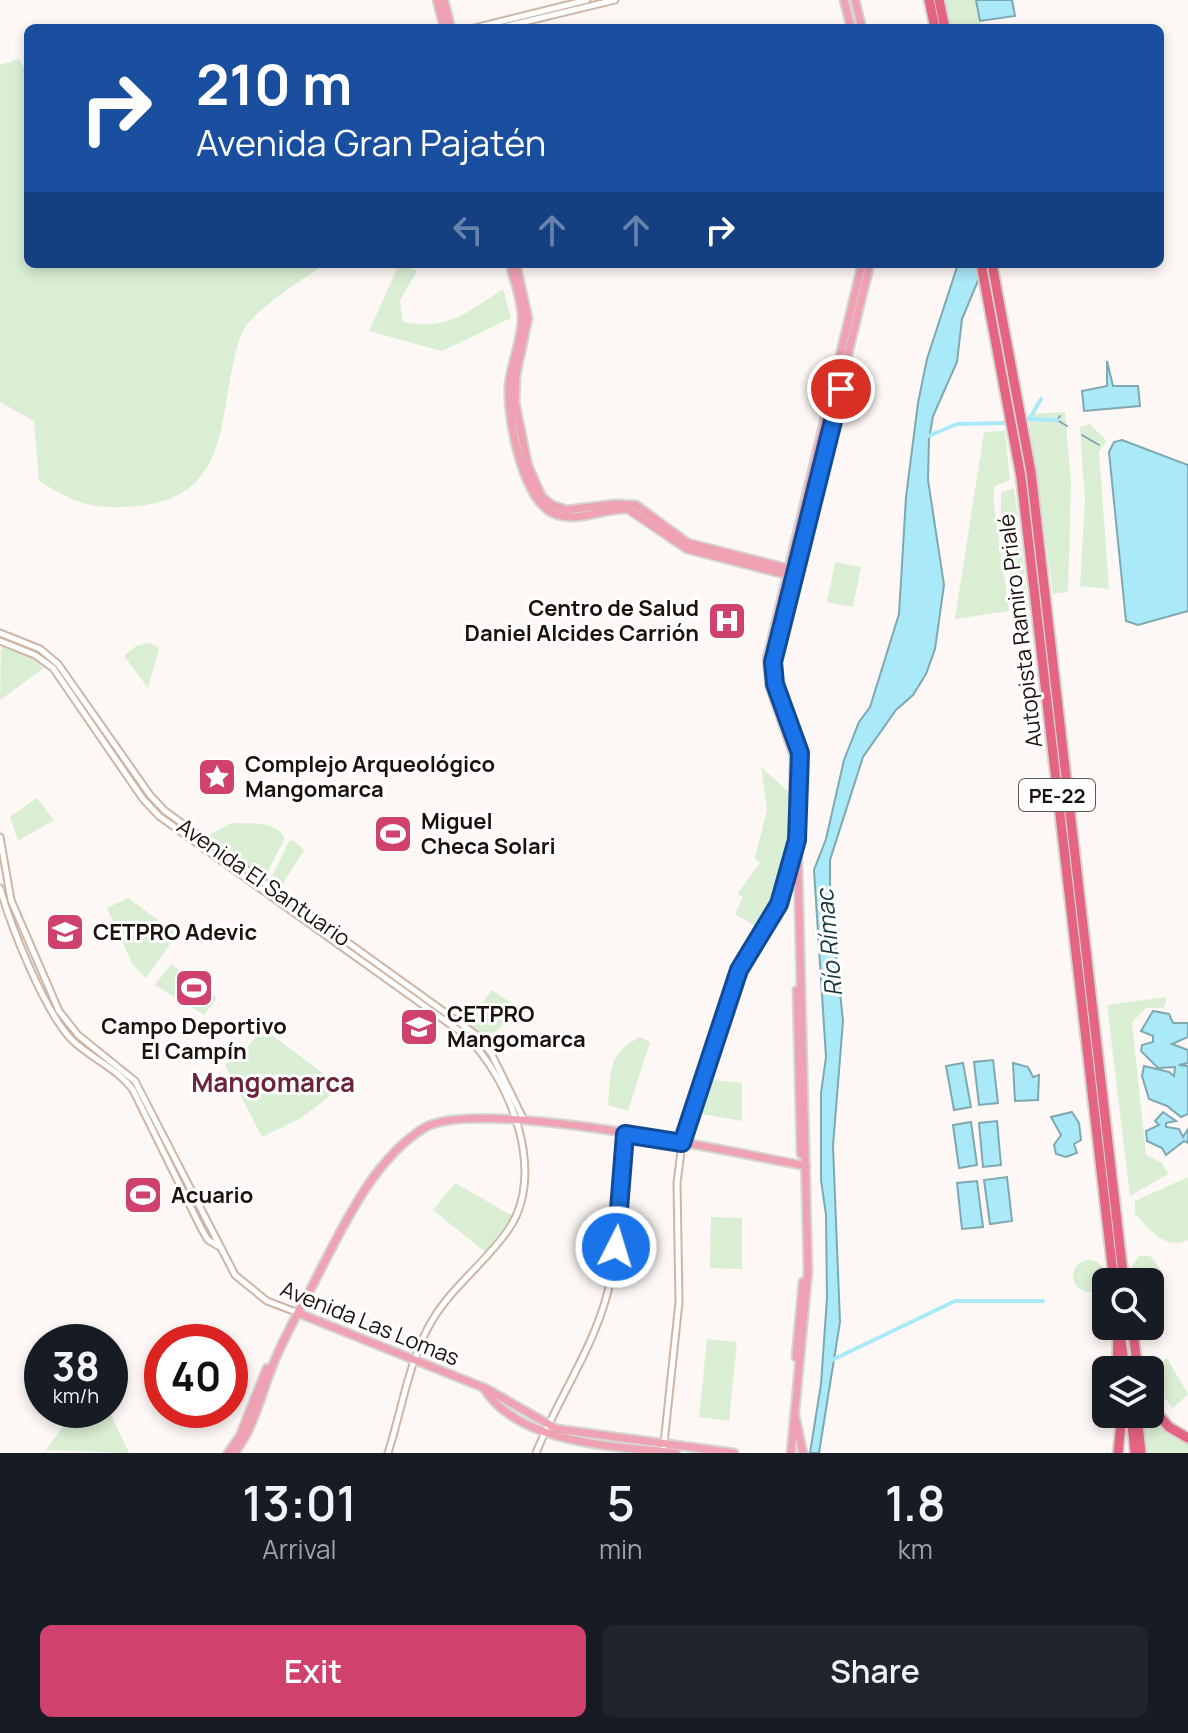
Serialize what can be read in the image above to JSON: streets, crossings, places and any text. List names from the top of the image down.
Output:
{
  "streets": {
    "highway": ["Autopista Ramiro Prialé", "PE-22"],
    "main road": ["Avenida Las Lomas"],
    "street": ["Avenida El Santuario"]
  },
  "districts": ["Mangomarca"],
  "water": ["Río Rímac"],
  "places": {
    "hospital": ["Centro de Salud Daniel Alcides Carrión"],
    "place": ["Complejo Arqueológico Mangomarca"],
    "sports": ["Miguel Checa Solari", "Campo Deportivo El Campín", "Acuario"],
    "school or university": ["CETPRO Adevic", "CETPRO Mangomarca"]
  },
  "page": {
    "turn": ["210 m", "Avenida Gran Pajatén"],
    "speed": "38 km/h",
    "limit": "40",
    "eta": [
      "13:01",
      "Arrival",
      "5",
      "min",
      "1.8",
      "km"
    ],
    "buttons": ["Exit", "Share"]
  }
}
